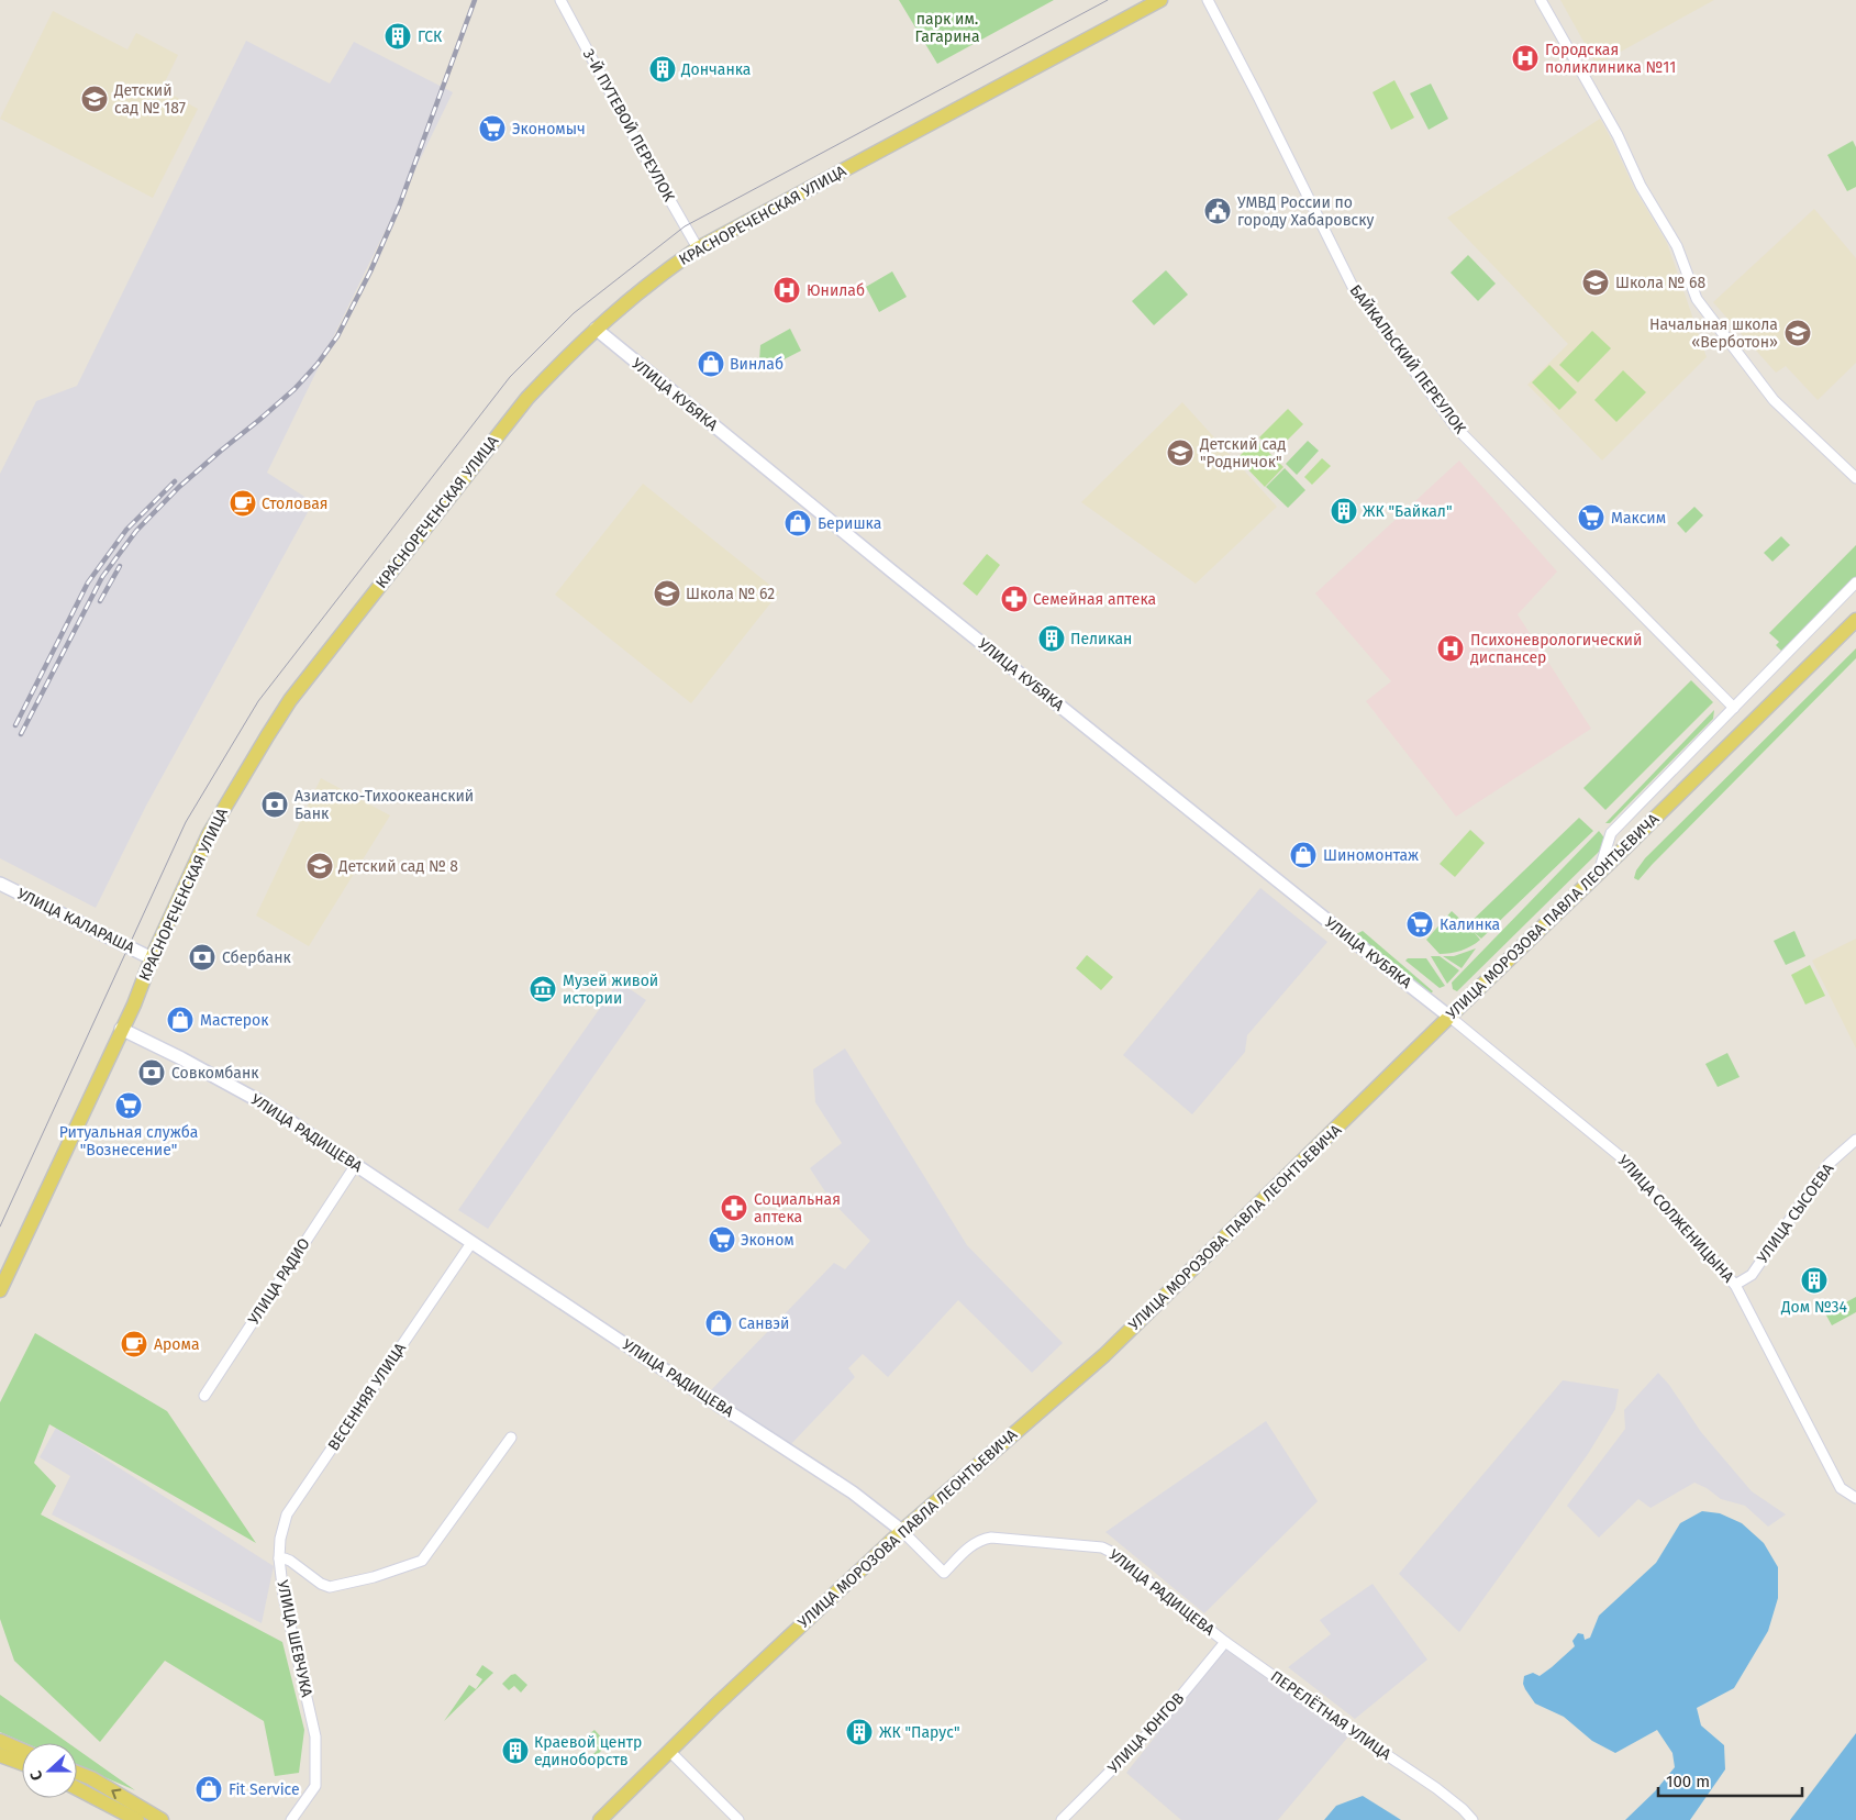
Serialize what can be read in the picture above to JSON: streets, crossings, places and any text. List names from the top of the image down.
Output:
{
  "streets": {
    "main road": ["КРАСНОРЕЧЕНСКАЯ УЛИЦА", "УЛИЦА МОРОЗОВА ПАВЛА ЛЕОНТЬЕВИЧА"],
    "street": [
      "3-Й ПУТЕВОЙ ПЕРЕУЛОК",
      "БАЙКАЛЬСКИЙ ПЕРЕУЛОК",
      "УЛИЦА КУБЯКА",
      "УЛИЦА КАЛАРАША",
      "УЛИЦА РАДИЩЕВА",
      "УЛИЦА СЫСОЕВА",
      "УЛИЦА СОЛЖЕНИЦЫНА",
      "УЛИЦА РАДИО",
      "ВЕСЕННЯЯ УЛИЦА",
      "УЛИЦА ШЕВЧУКА",
      "ПЕРЕЛЁТНАЯ УЛИЦА",
      "УЛИЦА ЮНГОВ"
    ]
  },
  "crossings": [
    ["3-Й ПУТЕВОЙ ПЕРЕУЛОК", "КРАСНОРЕЧЕНСКАЯ УЛИЦА"],
    ["КРАСНОРЕЧЕНСКАЯ УЛИЦА", "УЛИЦА КУБЯКА"],
    ["КРАСНОРЕЧЕНСКАЯ УЛИЦА", "УЛИЦА КАЛАРАША"],
    ["КРАСНОРЕЧЕНСКАЯ УЛИЦА", "УЛИЦА РАДИЩЕВА"],
    ["УЛИЦА КУБЯКА", "УЛИЦА МОРОЗОВА ПАВЛА ЛЕОНТЬЕВИЧА"],
    ["УЛИЦА КУБЯКА", "УЛИЦА СОЛЖЕНИЦЫНА"],
    ["УЛИЦА МОРОЗОВА ПАВЛА ЛЕОНТЬЕВИЧА", "УЛИЦА РАДИЩЕВА"],
    ["УЛИЦА МОРОЗОВА ПАВЛА ЛЕОНТЬЕВИЧА", "УЛИЦА СОЛЖЕНИЦЫНА"],
    ["УЛИЦА РАДИЩЕВА", "УЛИЦА РАДИО"],
    ["УЛИЦА РАДИЩЕВА", "ВЕСЕННЯЯ УЛИЦА"],
    ["УЛИЦА РАДИЩЕВА", "ПЕРЕЛЁТНАЯ УЛИЦА"],
    ["УЛИЦА РАДИЩЕВА", "УЛИЦА ЮНГОВ"],
    ["УЛИЦА СЫСОЕВА", "УЛИЦА СОЛЖЕНИЦЫНА"],
    ["ВЕСЕННЯЯ УЛИЦА", "УЛИЦА ШЕВЧУКА"],
    ["ПЕРЕЛЁТНАЯ УЛИЦА", "УЛИЦА ЮНГОВ"]
  ],
  "parks": ["парк им. Гагарина"],
  "places": {
    "building": [
      "ГСК",
      "Дончанка",
      "ЖК \"Байкал\"",
      "Пеликан",
      "Дом №34",
      "ЖК \"Парус\"",
      "Краевой центр единоборств"
    ],
    "hospital": ["Городская поликлиника №11", "Юнилаб", "Психоневрологический диспансер"],
    "school or university": [
      "Детский сад № 187",
      "Школа № 68",
      "Начальная школа «Верботон»",
      "Детский сад \"Родничок\"",
      "Школа № 62",
      "Детский сад № 8"
    ],
    "supermarket": [
      "Экономыч",
      "Максим",
      "Калинка",
      "Ритуальная служба \"Вознесение\"",
      "Эконом"
    ],
    "public building": ["УМВД России по городу Хабаровску"],
    "shop": [
      "Винлаб",
      "Беришка",
      "Шиномонтаж",
      "Мастерок",
      "Санвэй",
      "Fit Service"
    ],
    "cafe": ["Столовая", "Арома"],
    "pharmacy": ["Семейная аптека", "Социальная аптека"],
    "bank": ["Азиатско-Тихоокеанский Банк", "Сбербанк", "Совкомбанк"],
    "museum": ["Музей живой истории"]
  },
  "scale_bar": "100 m",
  "north": "left"
}
